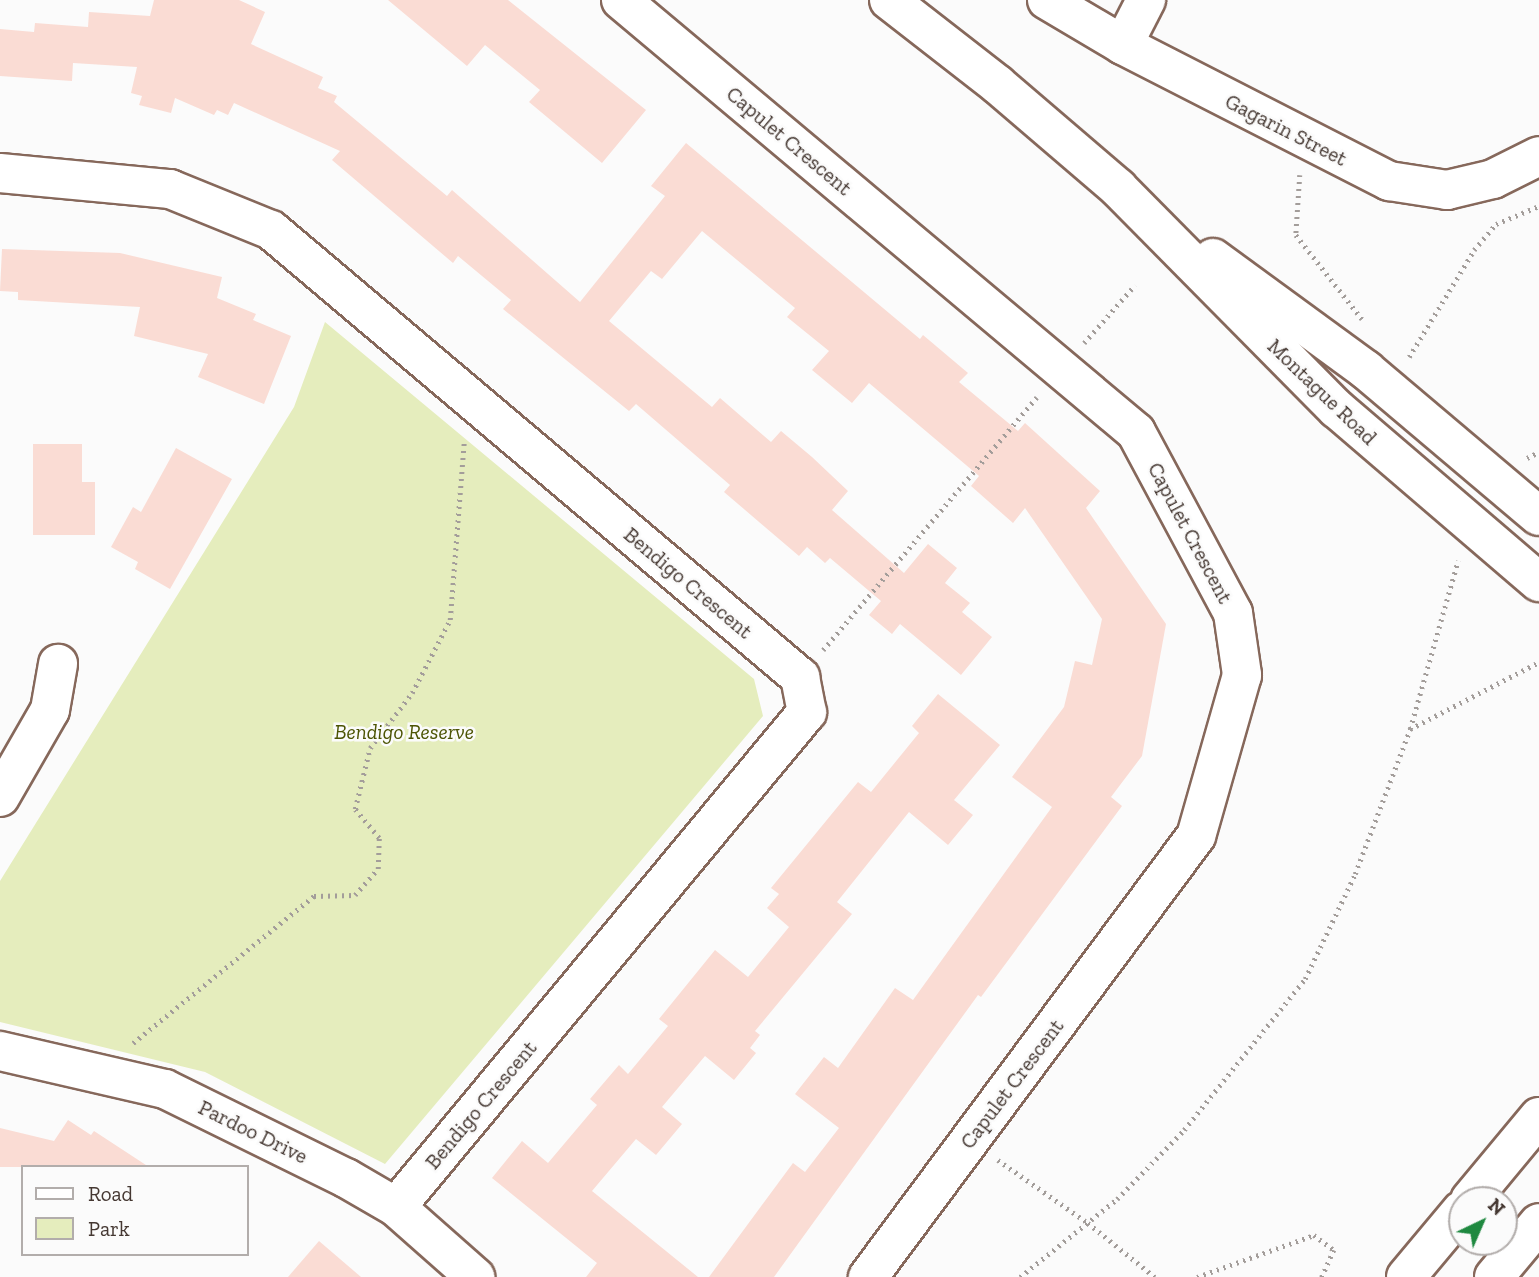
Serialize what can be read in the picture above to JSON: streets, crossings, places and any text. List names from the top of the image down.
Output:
{
  "streets": {
    "street": [
      "Gagarin Street",
      "Capulet Crescent",
      "Montague Road",
      "Bendigo Crescent",
      "Pardoo Drive"
    ]
  },
  "crossings": [
    ["Bendigo Crescent", "Pardoo Drive"]
  ],
  "parks": ["Bendigo Reserve"],
  "legend": ["Road", "Park"],
  "north": "top right"
}
